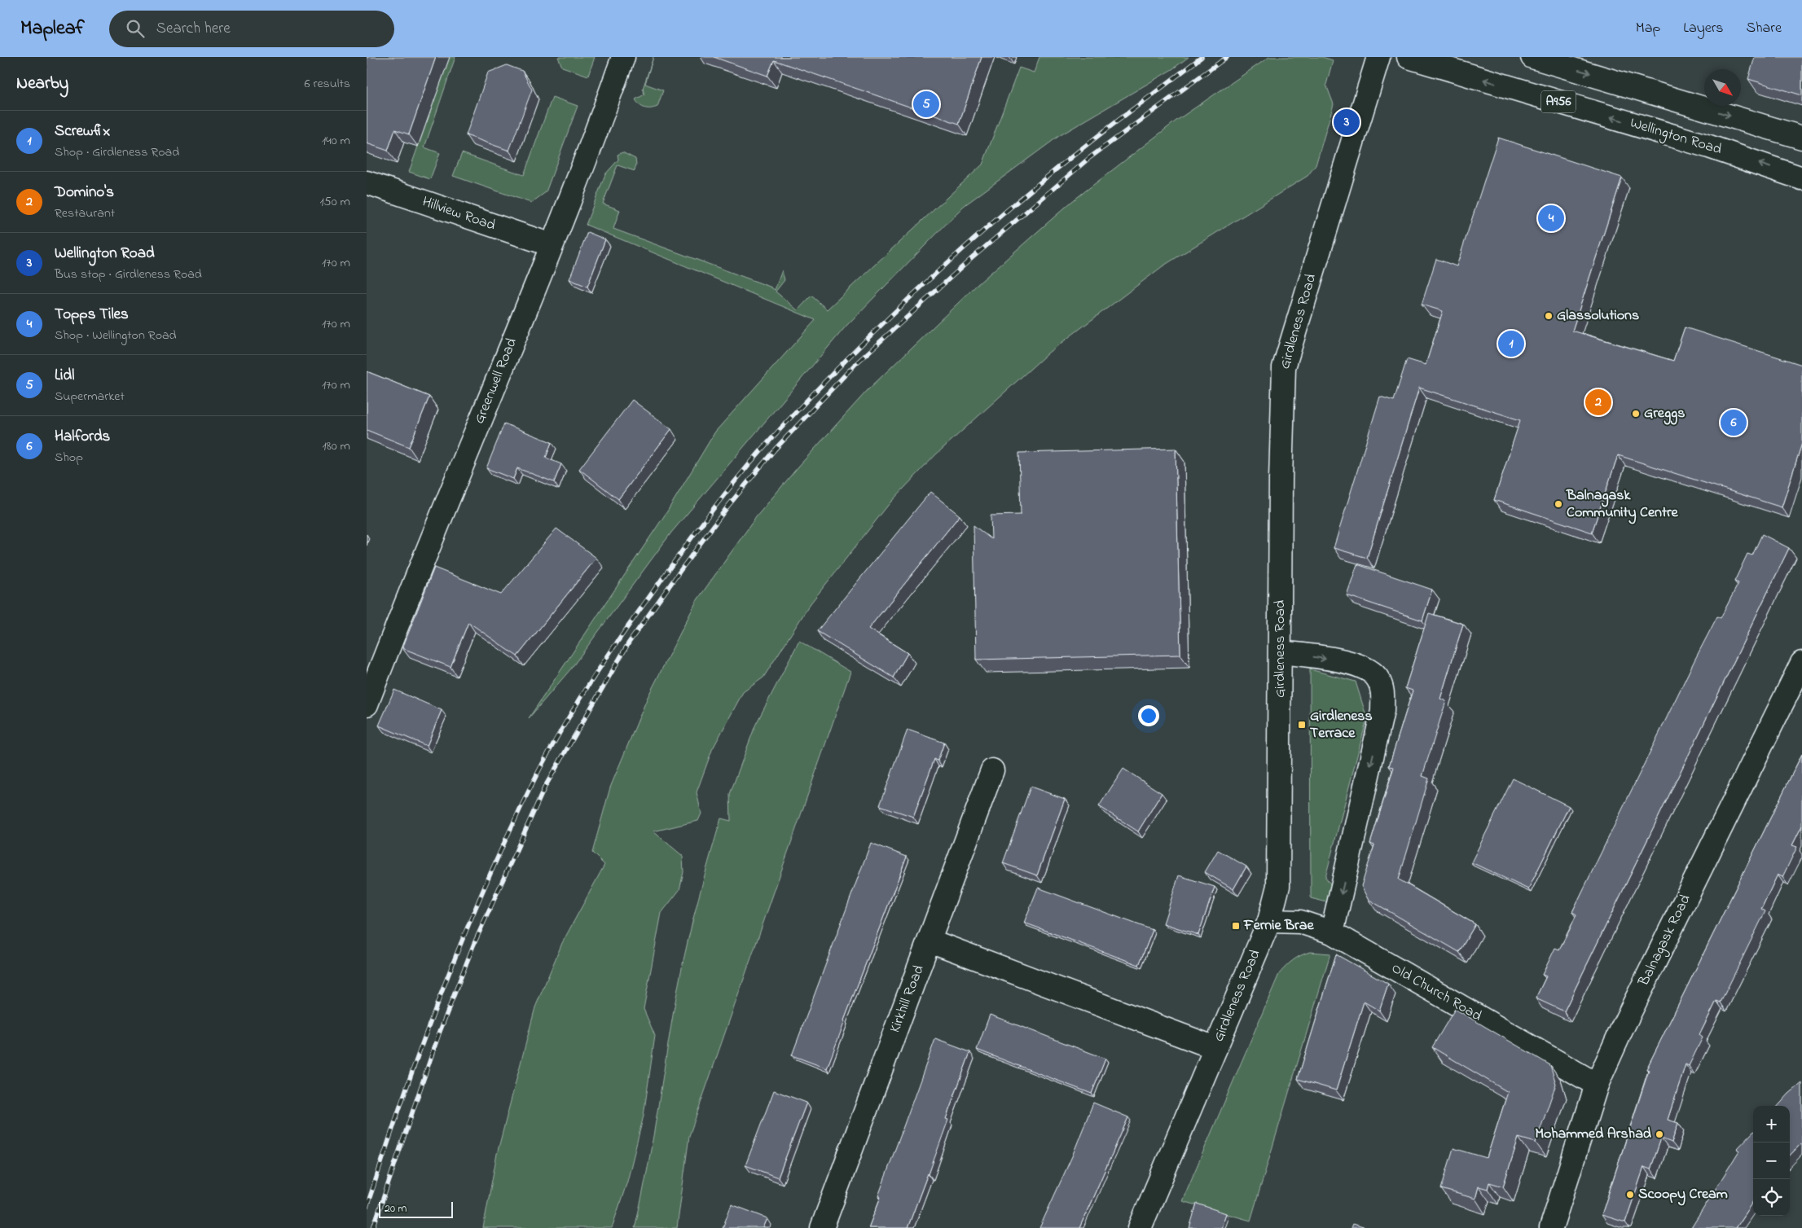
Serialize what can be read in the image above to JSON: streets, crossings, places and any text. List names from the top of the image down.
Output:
{
  "streets": {
    "street": [
      "A956",
      "Wellington Road",
      "Hillview Road",
      "Girdleness Road",
      "Greenwell Road",
      "Balnagask Road",
      "Old Church Road",
      "Kirkhill Road"
    ]
  },
  "crossings": [
    ["Hillview Road", "Greenwell Road"],
    ["Girdleness Road", "Old Church Road"],
    ["Balnagask Road", "Old Church Road"]
  ],
  "places": {
    "other": [
      "Glassolutions",
      "Greggs",
      "Balnagask Community Centre",
      "Mohammed Arshad",
      "Scoopy Cream"
    ],
    "transit": ["Girdleness Terrace", "Fernie Brae"]
  },
  "scale_bar": "20 m",
  "north": "bottom right",
  "page": {
    "header": "Mapleaf",
    "search": "Search here",
    "nav": ["Map", "Layers", "Share"],
    "heading": ["Nearby", "6 results"],
    "pins": [
      "5",
      "3",
      "4",
      "1",
      "2",
      "6"
    ],
    "list": [
      {
        "mark": "1",
        "name": "Screwfix",
        "note": "Shop · Girdleness Road",
        "value": "140 m"
      },
      {
        "mark": "2",
        "name": "Domino's",
        "note": "Restaurant",
        "value": "150 m"
      },
      {
        "mark": "3",
        "name": "Wellington Road",
        "note": "Bus stop · Girdleness Road",
        "value": "170 m"
      },
      {
        "mark": "4",
        "name": "Topps Tiles",
        "note": "Shop · Wellington Road",
        "value": "170 m"
      },
      {
        "mark": "5",
        "name": "Lidl",
        "note": "Supermarket",
        "value": "170 m"
      },
      {
        "mark": "6",
        "name": "Halfords",
        "note": "Shop",
        "value": "180 m"
      }
    ],
    "map_buttons": ["+", "−"],
    "scale": "20 m"
  }
}
